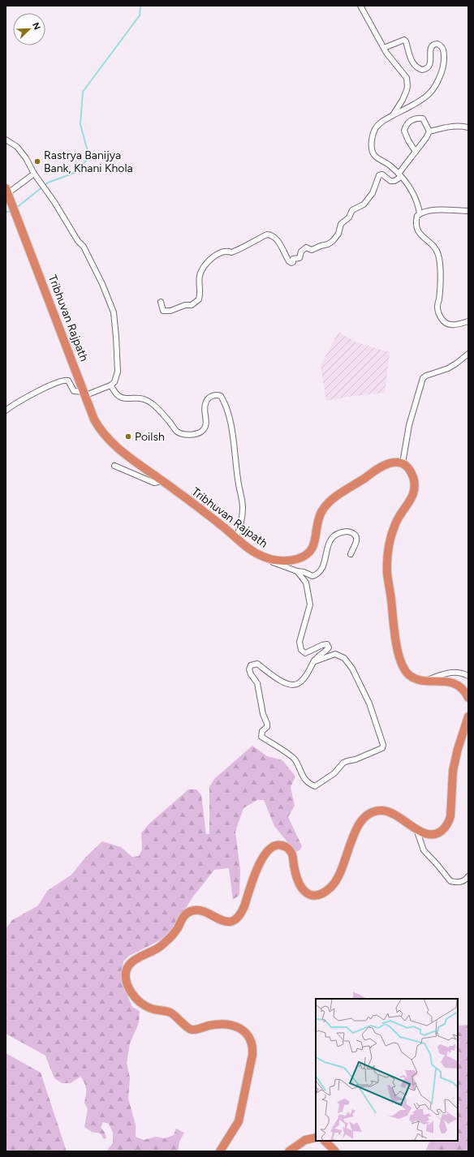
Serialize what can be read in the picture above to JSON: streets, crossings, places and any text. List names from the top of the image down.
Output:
{
  "streets": {
    "highway": ["Tribhuvan Rajpath"]
  },
  "places": ["Rastrya Banijya Bank, Khani Khola", "Poilsh"],
  "north": "top right"
}
